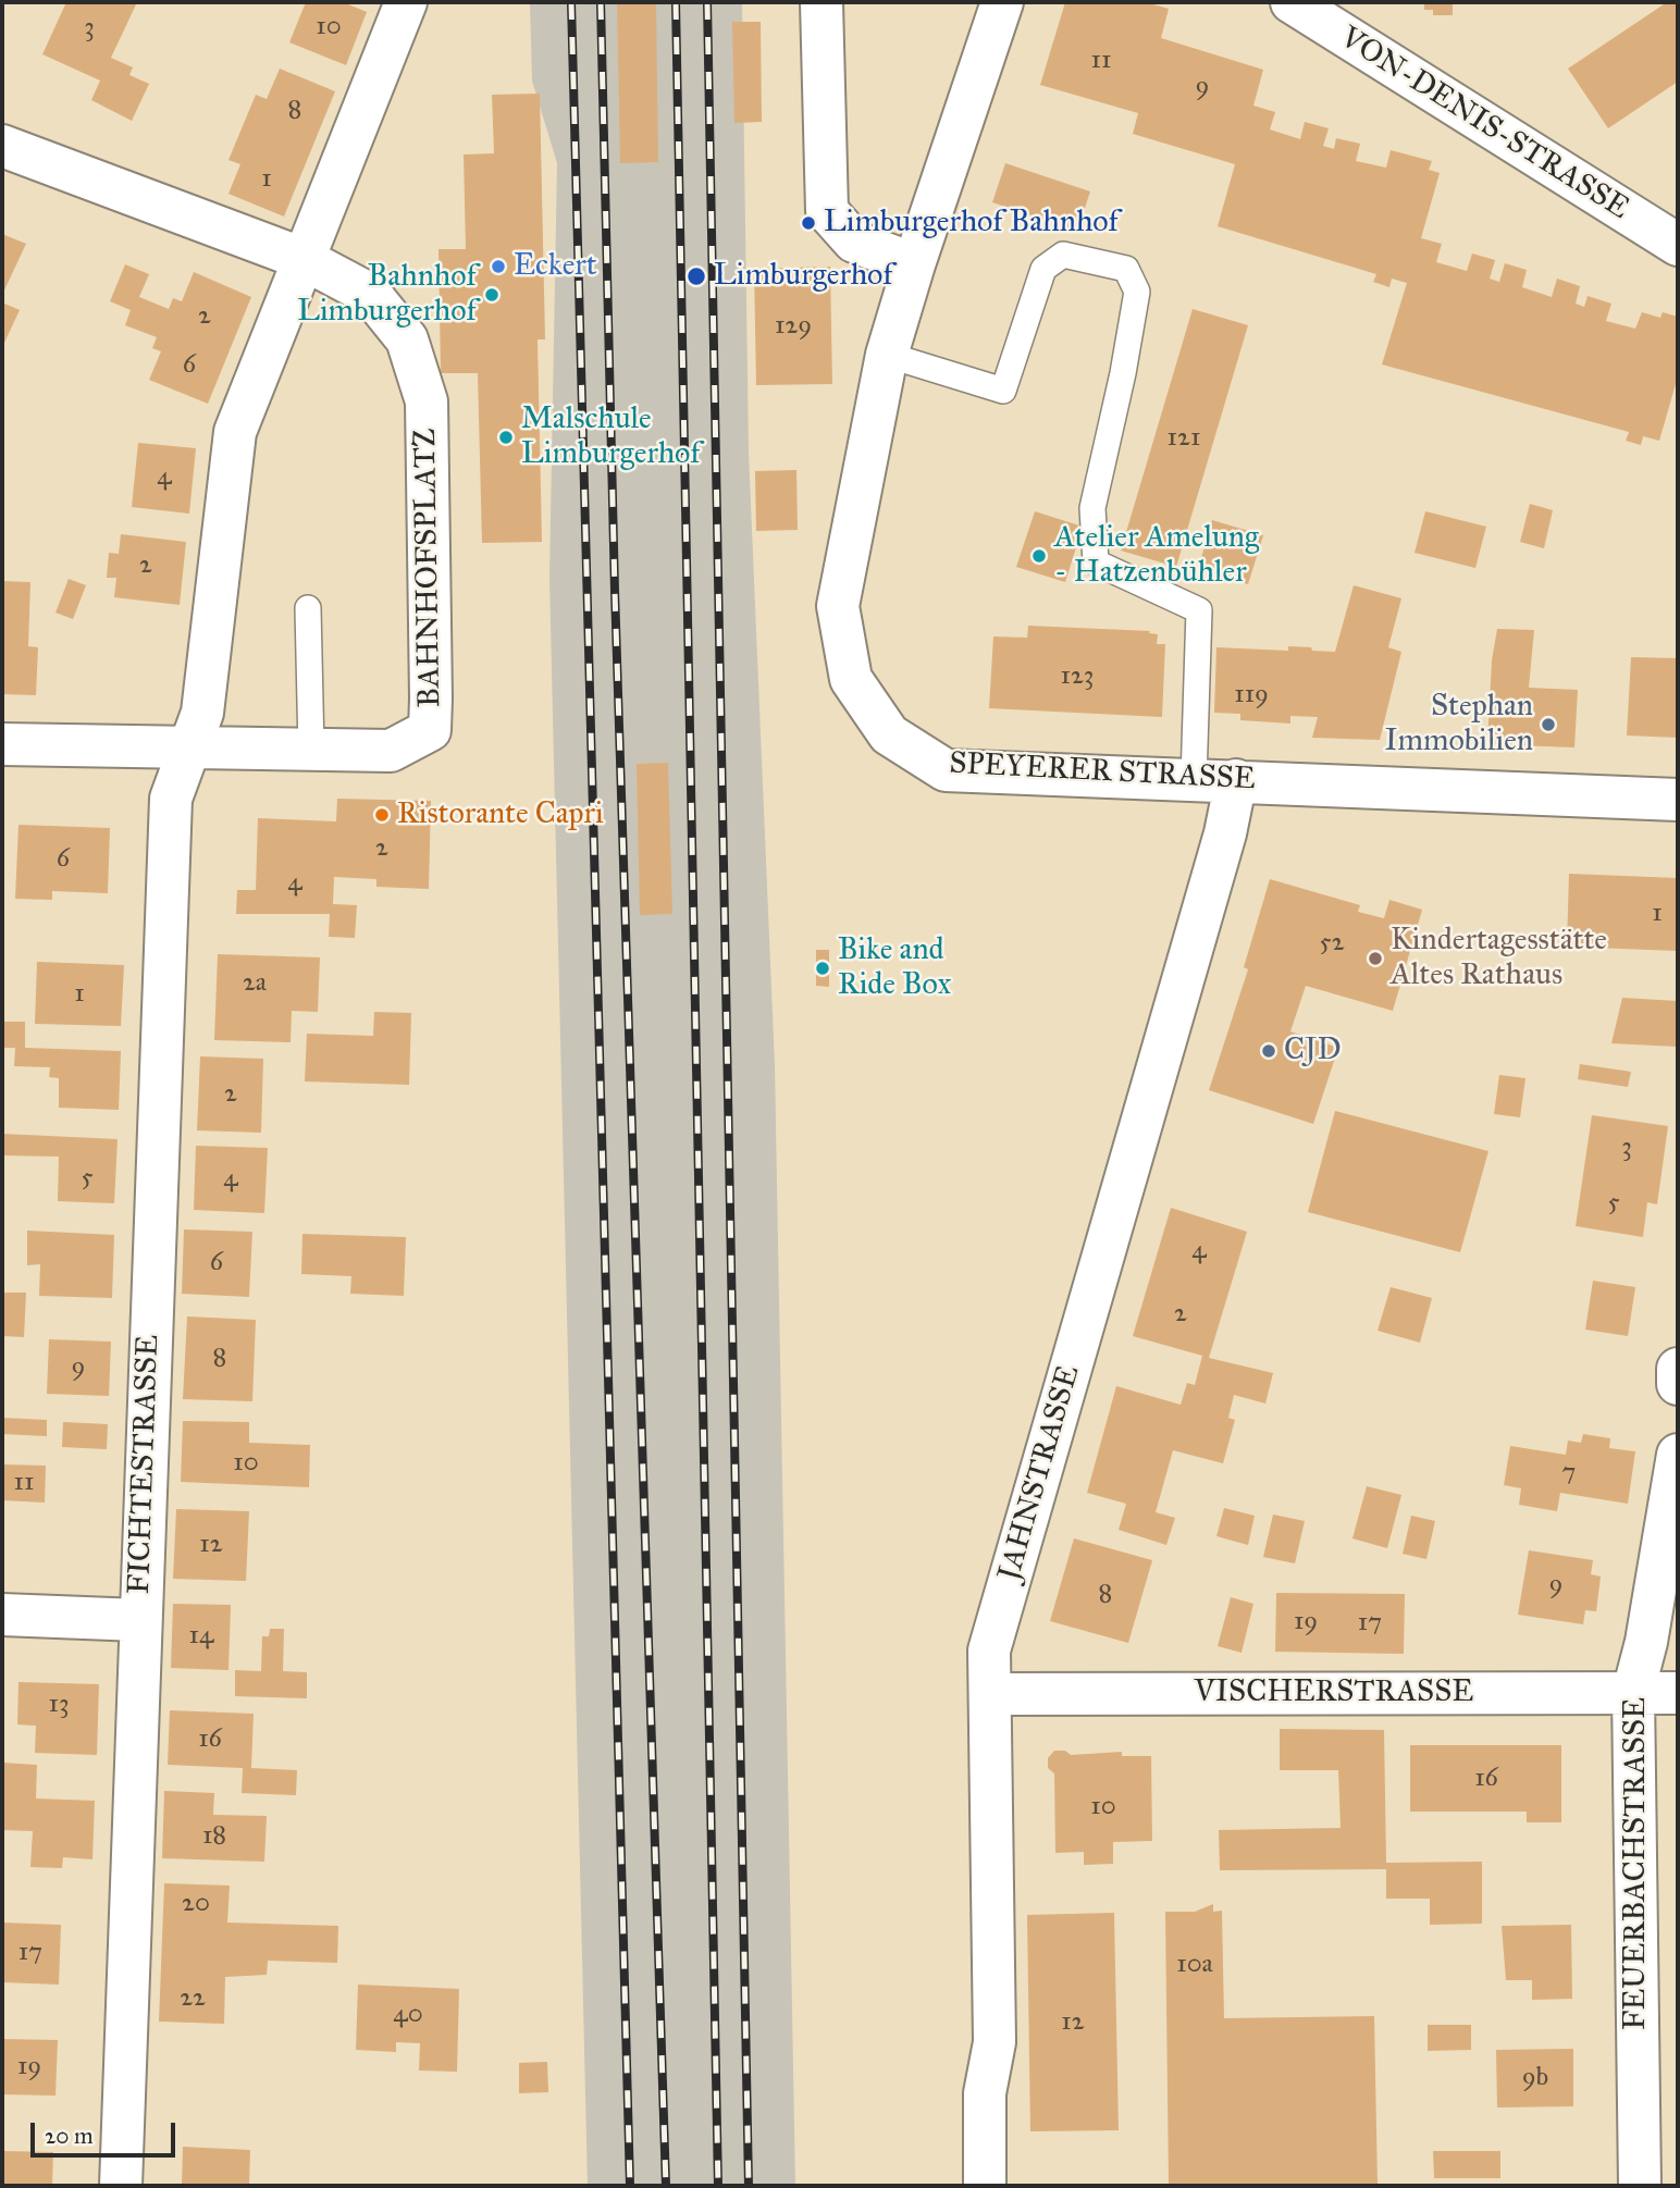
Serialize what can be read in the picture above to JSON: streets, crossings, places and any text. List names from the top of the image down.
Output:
{
  "streets": {
    "street": [
      "VON-DENIS-STRASSE",
      "BAHNHOFSPLATZ",
      "SPEYERER STRASSE",
      "FICHTESTRASSE",
      "JAHNSTRASSE",
      "VISCHERSTRASSE",
      "FEUERBACHSTRASSE"
    ]
  },
  "crossings": [
    ["BAHNHOFSPLATZ", "FICHTESTRASSE"],
    ["SPEYERER STRASSE", "JAHNSTRASSE"],
    ["JAHNSTRASSE", "VISCHERSTRASSE"],
    ["VISCHERSTRASSE", "FEUERBACHSTRASSE"]
  ],
  "places": [
    "Limburgerhof Bahnhof",
    "Eckert",
    "Limburgerhof",
    "Bahnhof Limburgerhof",
    "Malschule Limburgerhof",
    "Atelier Amelung - Hatzenbühler",
    "Stephan Immobilien",
    "Ristorante Capri",
    "Kindertagesstätte Altes Rathaus",
    "Bike and Ride Box",
    "CJD"
  ],
  "house_numbers": [
    "10",
    "3",
    "11",
    "9",
    "8",
    "1",
    "2",
    "129",
    "6",
    "121",
    "4",
    "2",
    "123",
    "119",
    "2",
    "6",
    "4",
    "1",
    "52",
    "2a",
    "1",
    "2",
    "3",
    "5",
    "4",
    "5",
    "4",
    "6",
    "2",
    "8",
    "9",
    "10",
    "7",
    "11",
    "12",
    "9",
    "8",
    "19",
    "17",
    "14",
    "13",
    "16",
    "16",
    "10",
    "18",
    "20",
    "17",
    "10a",
    "22",
    "40",
    "12",
    "19",
    "9b"
  ],
  "scale_bar": "20 m"
}
